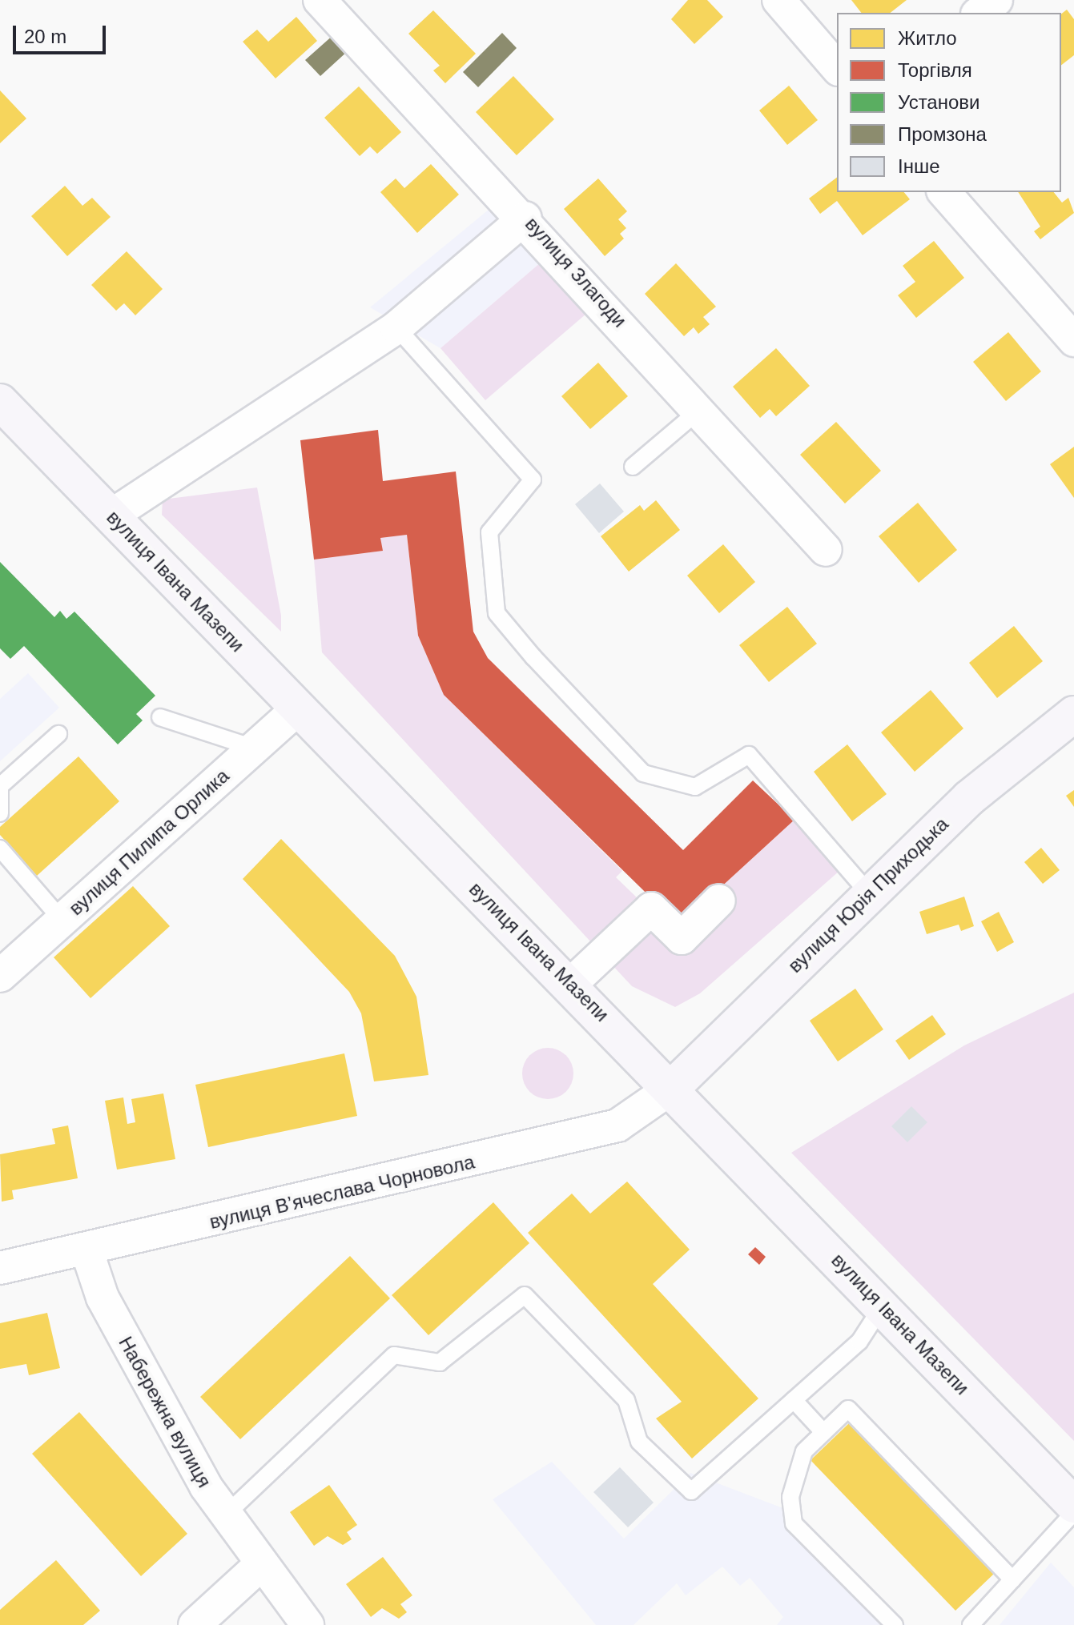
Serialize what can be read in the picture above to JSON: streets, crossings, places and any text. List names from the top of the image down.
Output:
{
  "streets": {
    "main road": ["вулиця Івана Мазепи", "вулиця Юрія Приходька"],
    "street": [
      "вулиця Злагоди",
      "вулиця Пилипа Орлика",
      "вулиця Вʼячеслава Чорновола",
      "Набережна вулиця"
    ]
  },
  "crossings": [
    ["вулиця Івана Мазепи", "вулиця Пилипа Орлика"],
    ["вулиця Івана Мазепи", "вулиця Юрія Приходька"],
    ["вулиця Івана Мазепи", "вулиця Вʼячеслава Чорновола"],
    ["вулиця Юрія Приходька", "вулиця Вʼячеслава Чорновола"],
    ["вулиця Вʼячеслава Чорновола", "Набережна вулиця"]
  ],
  "legend": [
    "Житло",
    "Торгівля",
    "Установи",
    "Промзона",
    "Інше"
  ],
  "scale_bar": "20 m"
}
